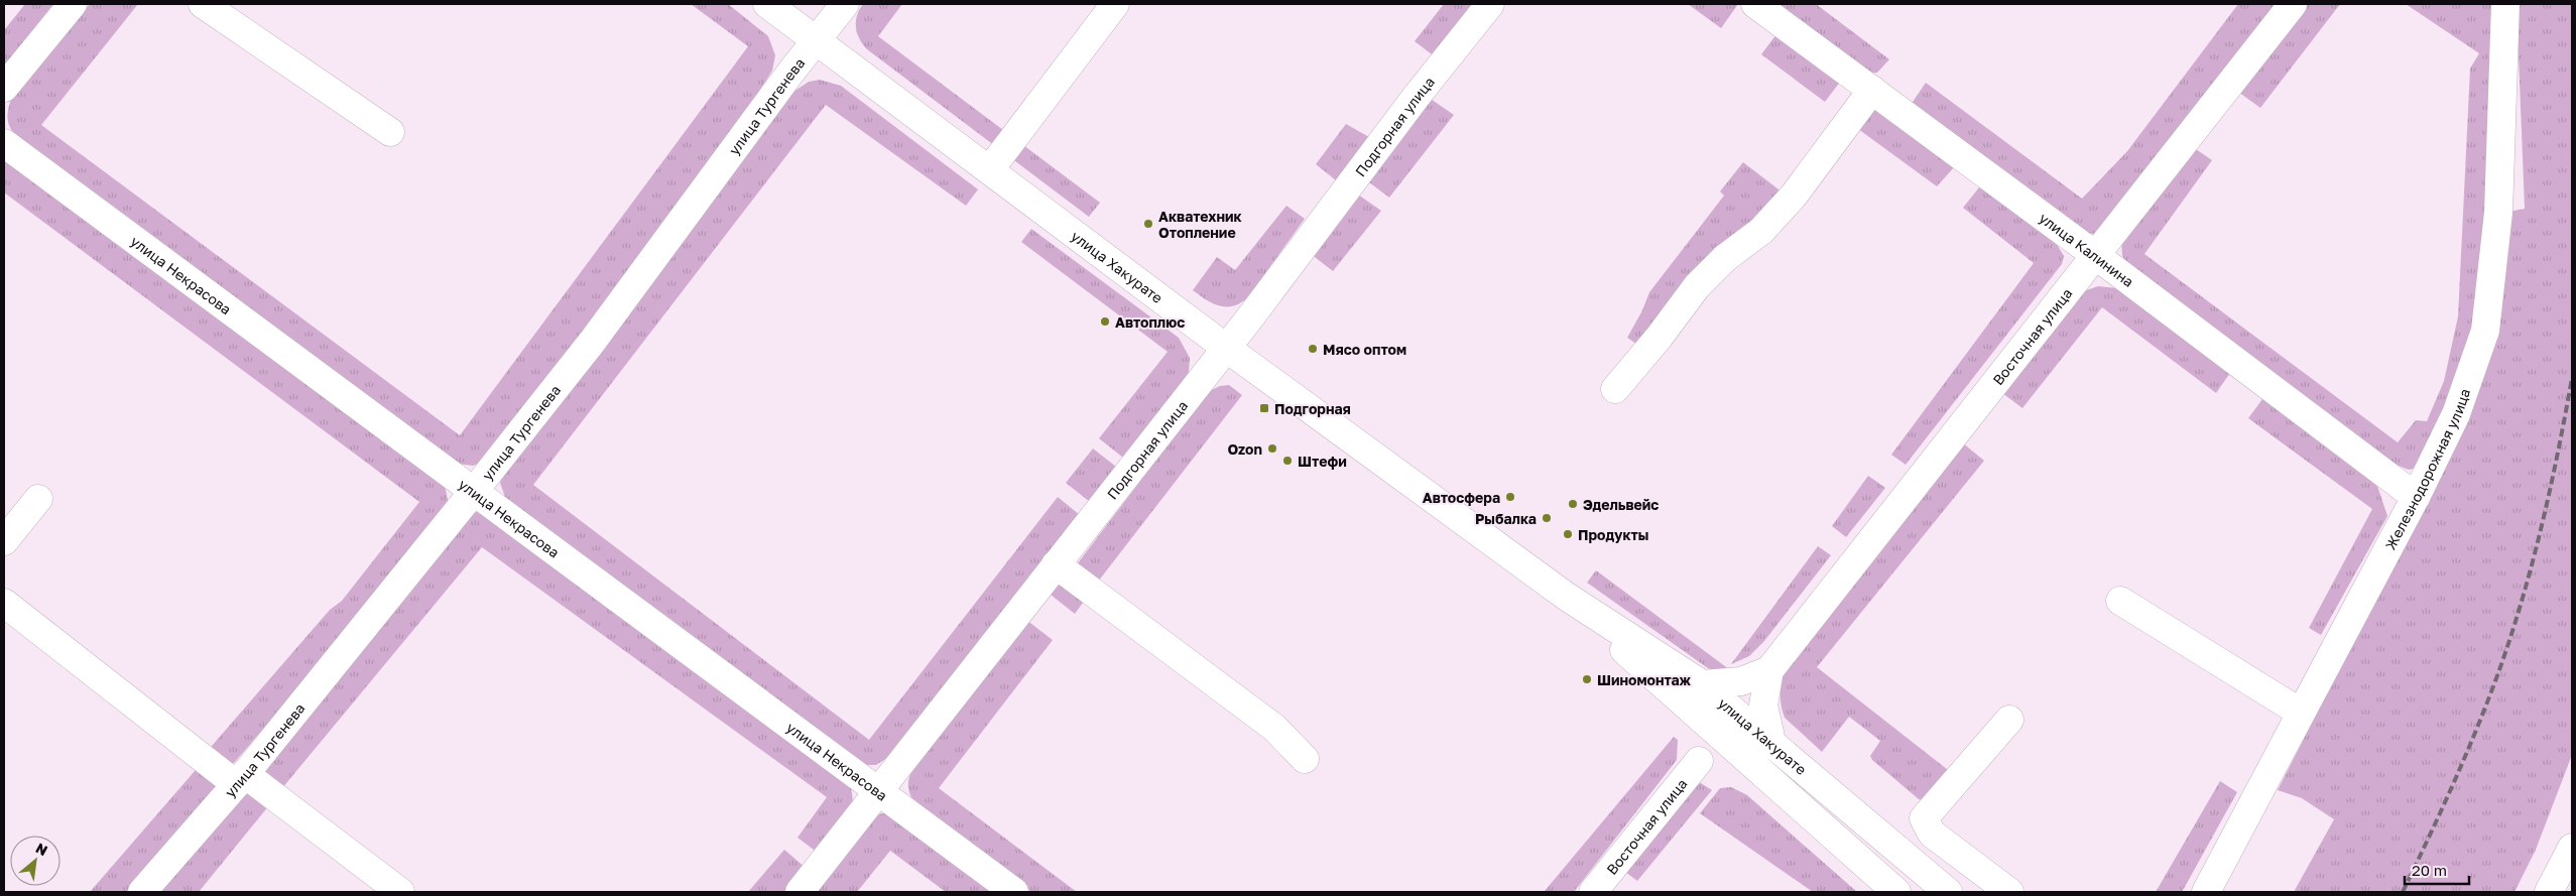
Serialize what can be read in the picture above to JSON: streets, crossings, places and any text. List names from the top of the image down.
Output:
{
  "streets": {
    "street": [
      "улица Тургенева",
      "Подгорная улица",
      "улица Калинина",
      "улица Хакурате",
      "улица Некрасова",
      "Восточная улица",
      "Железнодорожная улица"
    ]
  },
  "crossings": [
    ["улица Тургенева", "улица Хакурате"],
    ["улица Тургенева", "улица Некрасова"],
    ["Подгорная улица", "улица Хакурате"],
    ["Подгорная улица", "улица Некрасова"],
    ["улица Калинина", "Восточная улица"],
    ["улица Калинина", "Железнодорожная улица"]
  ],
  "places": {
    "other": [
      "Акватехник Отопление",
      "Автоплюс",
      "Мясо оптом",
      "Ozon",
      "Штефи",
      "Автосфера",
      "Эдельвейс",
      "Рыбалка",
      "Продукты",
      "Шиномонтаж"
    ],
    "transit": ["Подгорная"]
  },
  "scale_bar": "20 m",
  "north": "top right"
}
